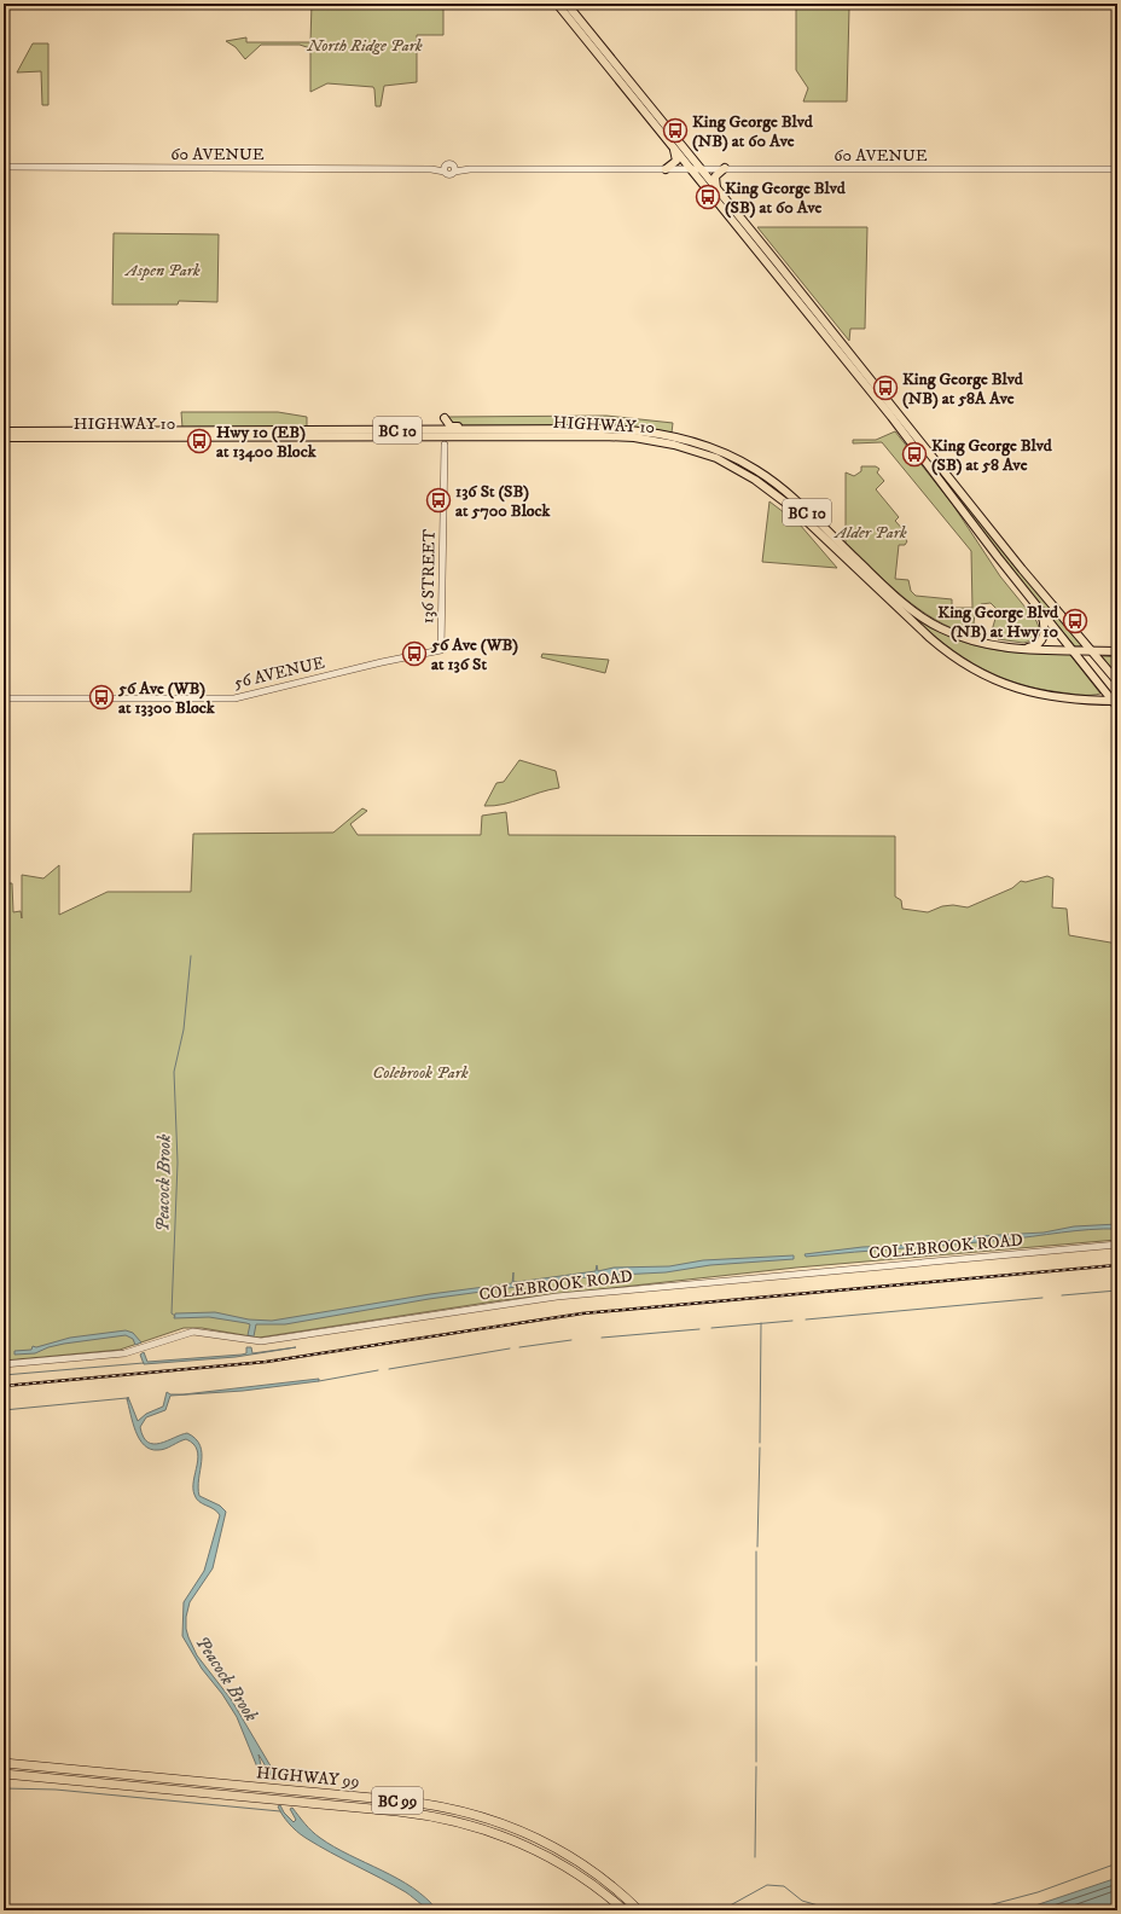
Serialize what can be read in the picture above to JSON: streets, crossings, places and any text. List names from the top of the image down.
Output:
{
  "streets": {
    "highway": ["HIGHWAY 99", "BC 99"],
    "main road": ["HIGHWAY 10", "BC 10"],
    "street": [
      "60 AVENUE",
      "136 STREET",
      "56 AVENUE",
      "COLEBROOK ROAD"
    ]
  },
  "crossings": [
    ["136 STREET", "56 AVENUE"]
  ],
  "water": ["Peacock Brook"],
  "parks": [
    "North Ridge Park",
    "Aspen Park",
    "Alder Park",
    "Colebrook Park"
  ],
  "places": {
    "bus stop": [
      "King George Blvd (NB) at 60 Ave",
      "King George Blvd (SB) at 60 Ave",
      "King George Blvd (NB) at 58A Ave",
      "Hwy 10 (EB) at 13400 Block",
      "King George Blvd (SB) at 58 Ave",
      "136 St (SB) at 5700 Block",
      "King George Blvd (NB) at Hwy 10",
      "56 Ave (WB) at 136 St",
      "56 Ave (WB) at 13300 Block"
    ]
  }
}
